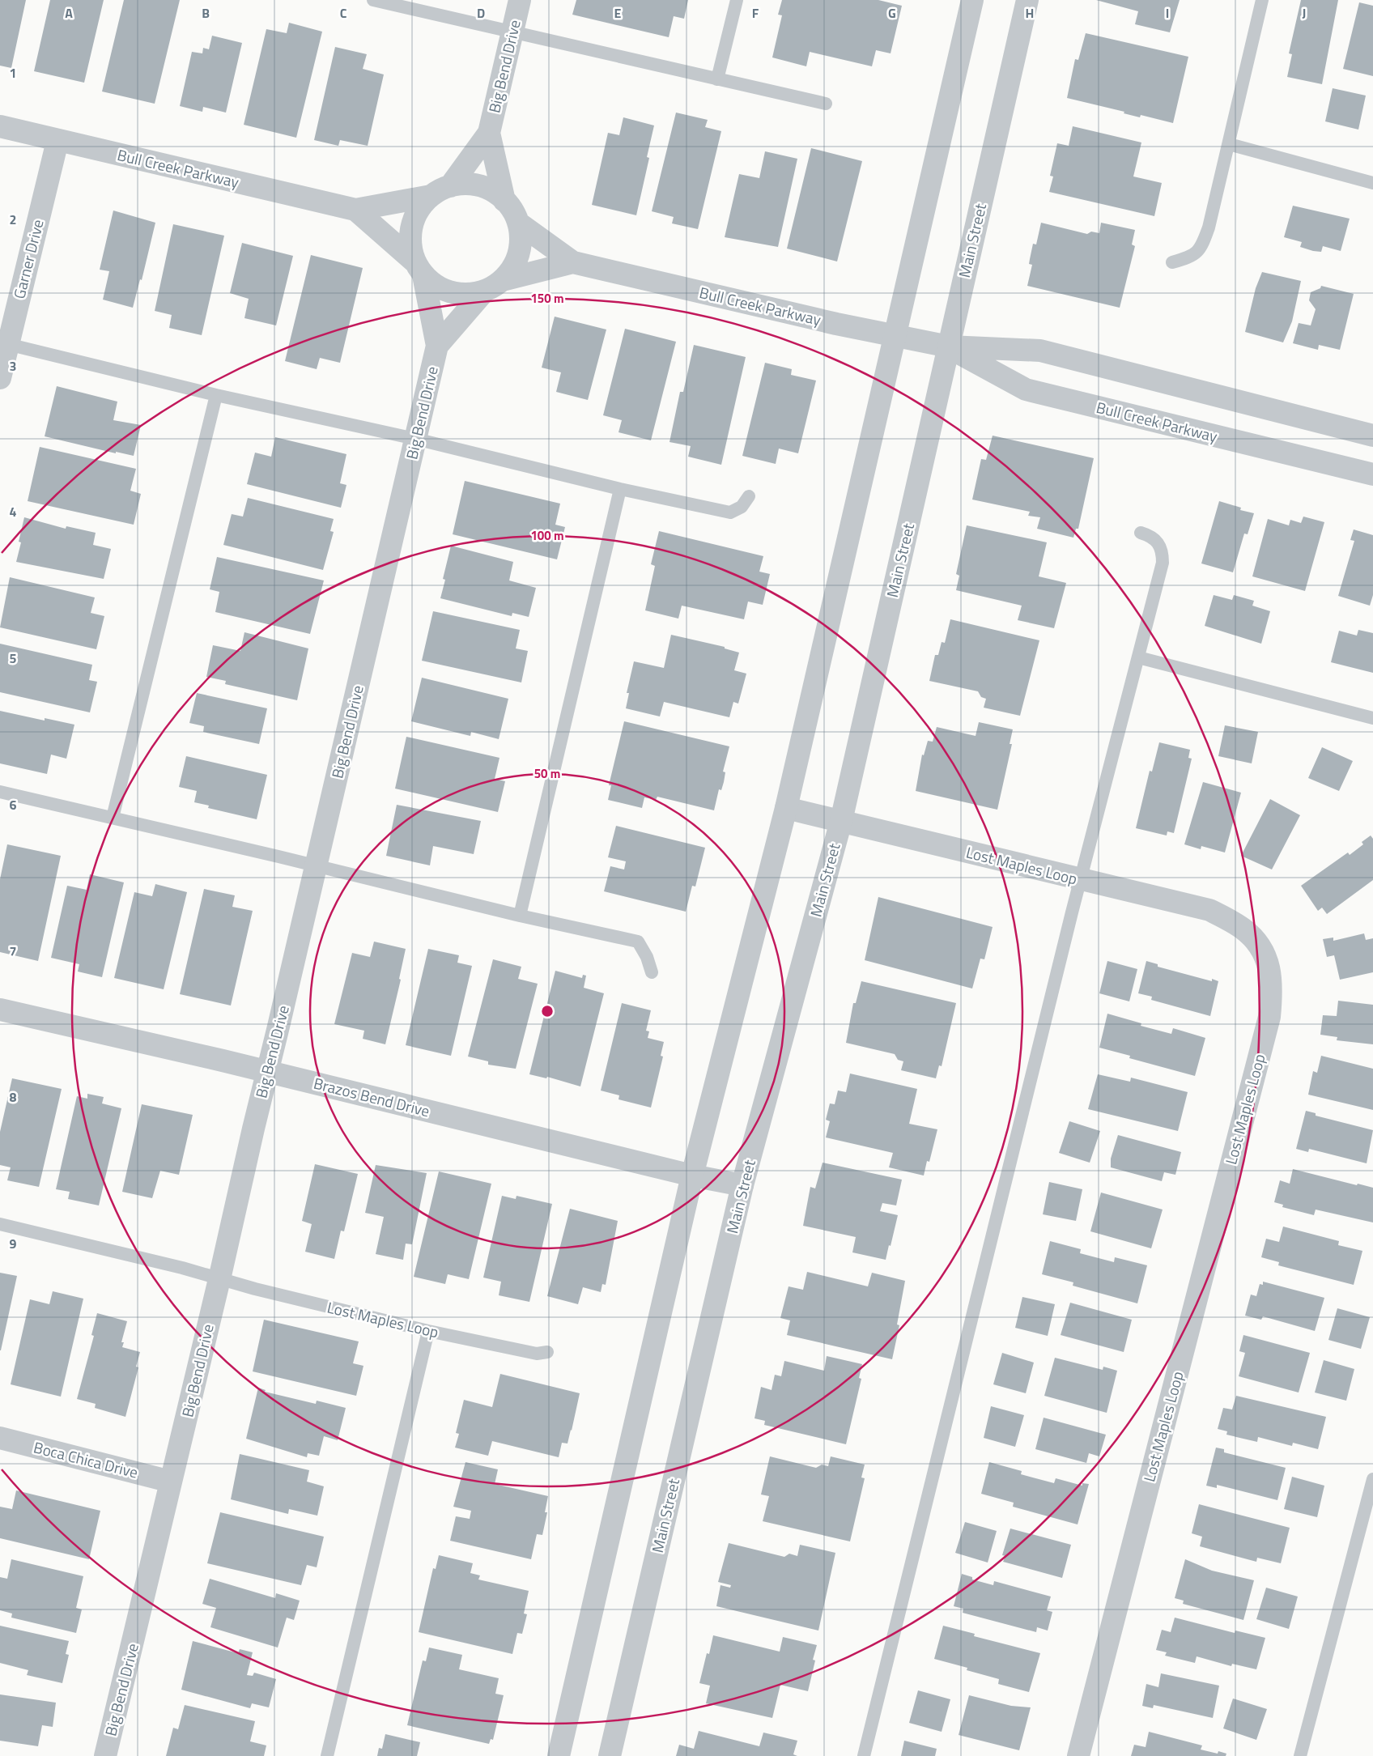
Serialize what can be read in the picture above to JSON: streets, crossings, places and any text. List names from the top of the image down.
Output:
{
  "streets": {
    "street": [
      "Big Bend Drive",
      "Bull Creek Parkway",
      "Main Street",
      "Garner Drive",
      "Lost Maples Loop",
      "Brazos Bend Drive",
      "Boca Chica Drive"
    ]
  },
  "crossings": [
    ["Big Bend Drive", "Bull Creek Parkway"],
    ["Big Bend Drive", "Lost Maples Loop"],
    ["Big Bend Drive", "Brazos Bend Drive"],
    ["Big Bend Drive", "Boca Chica Drive"],
    ["Bull Creek Parkway", "Main Street"],
    ["Bull Creek Parkway", "Garner Drive"],
    ["Main Street", "Lost Maples Loop"],
    ["Main Street", "Brazos Bend Drive"]
  ],
  "grid": {
    "columns": [
      "A",
      "B",
      "C",
      "D",
      "E",
      "F",
      "G",
      "H",
      "I",
      "J"
    ],
    "rows": [
      "1",
      "2",
      "3",
      "4",
      "5",
      "6",
      "7",
      "8",
      "9"
    ]
  },
  "rings": ["150 m", "100 m", "50 m"]
}
